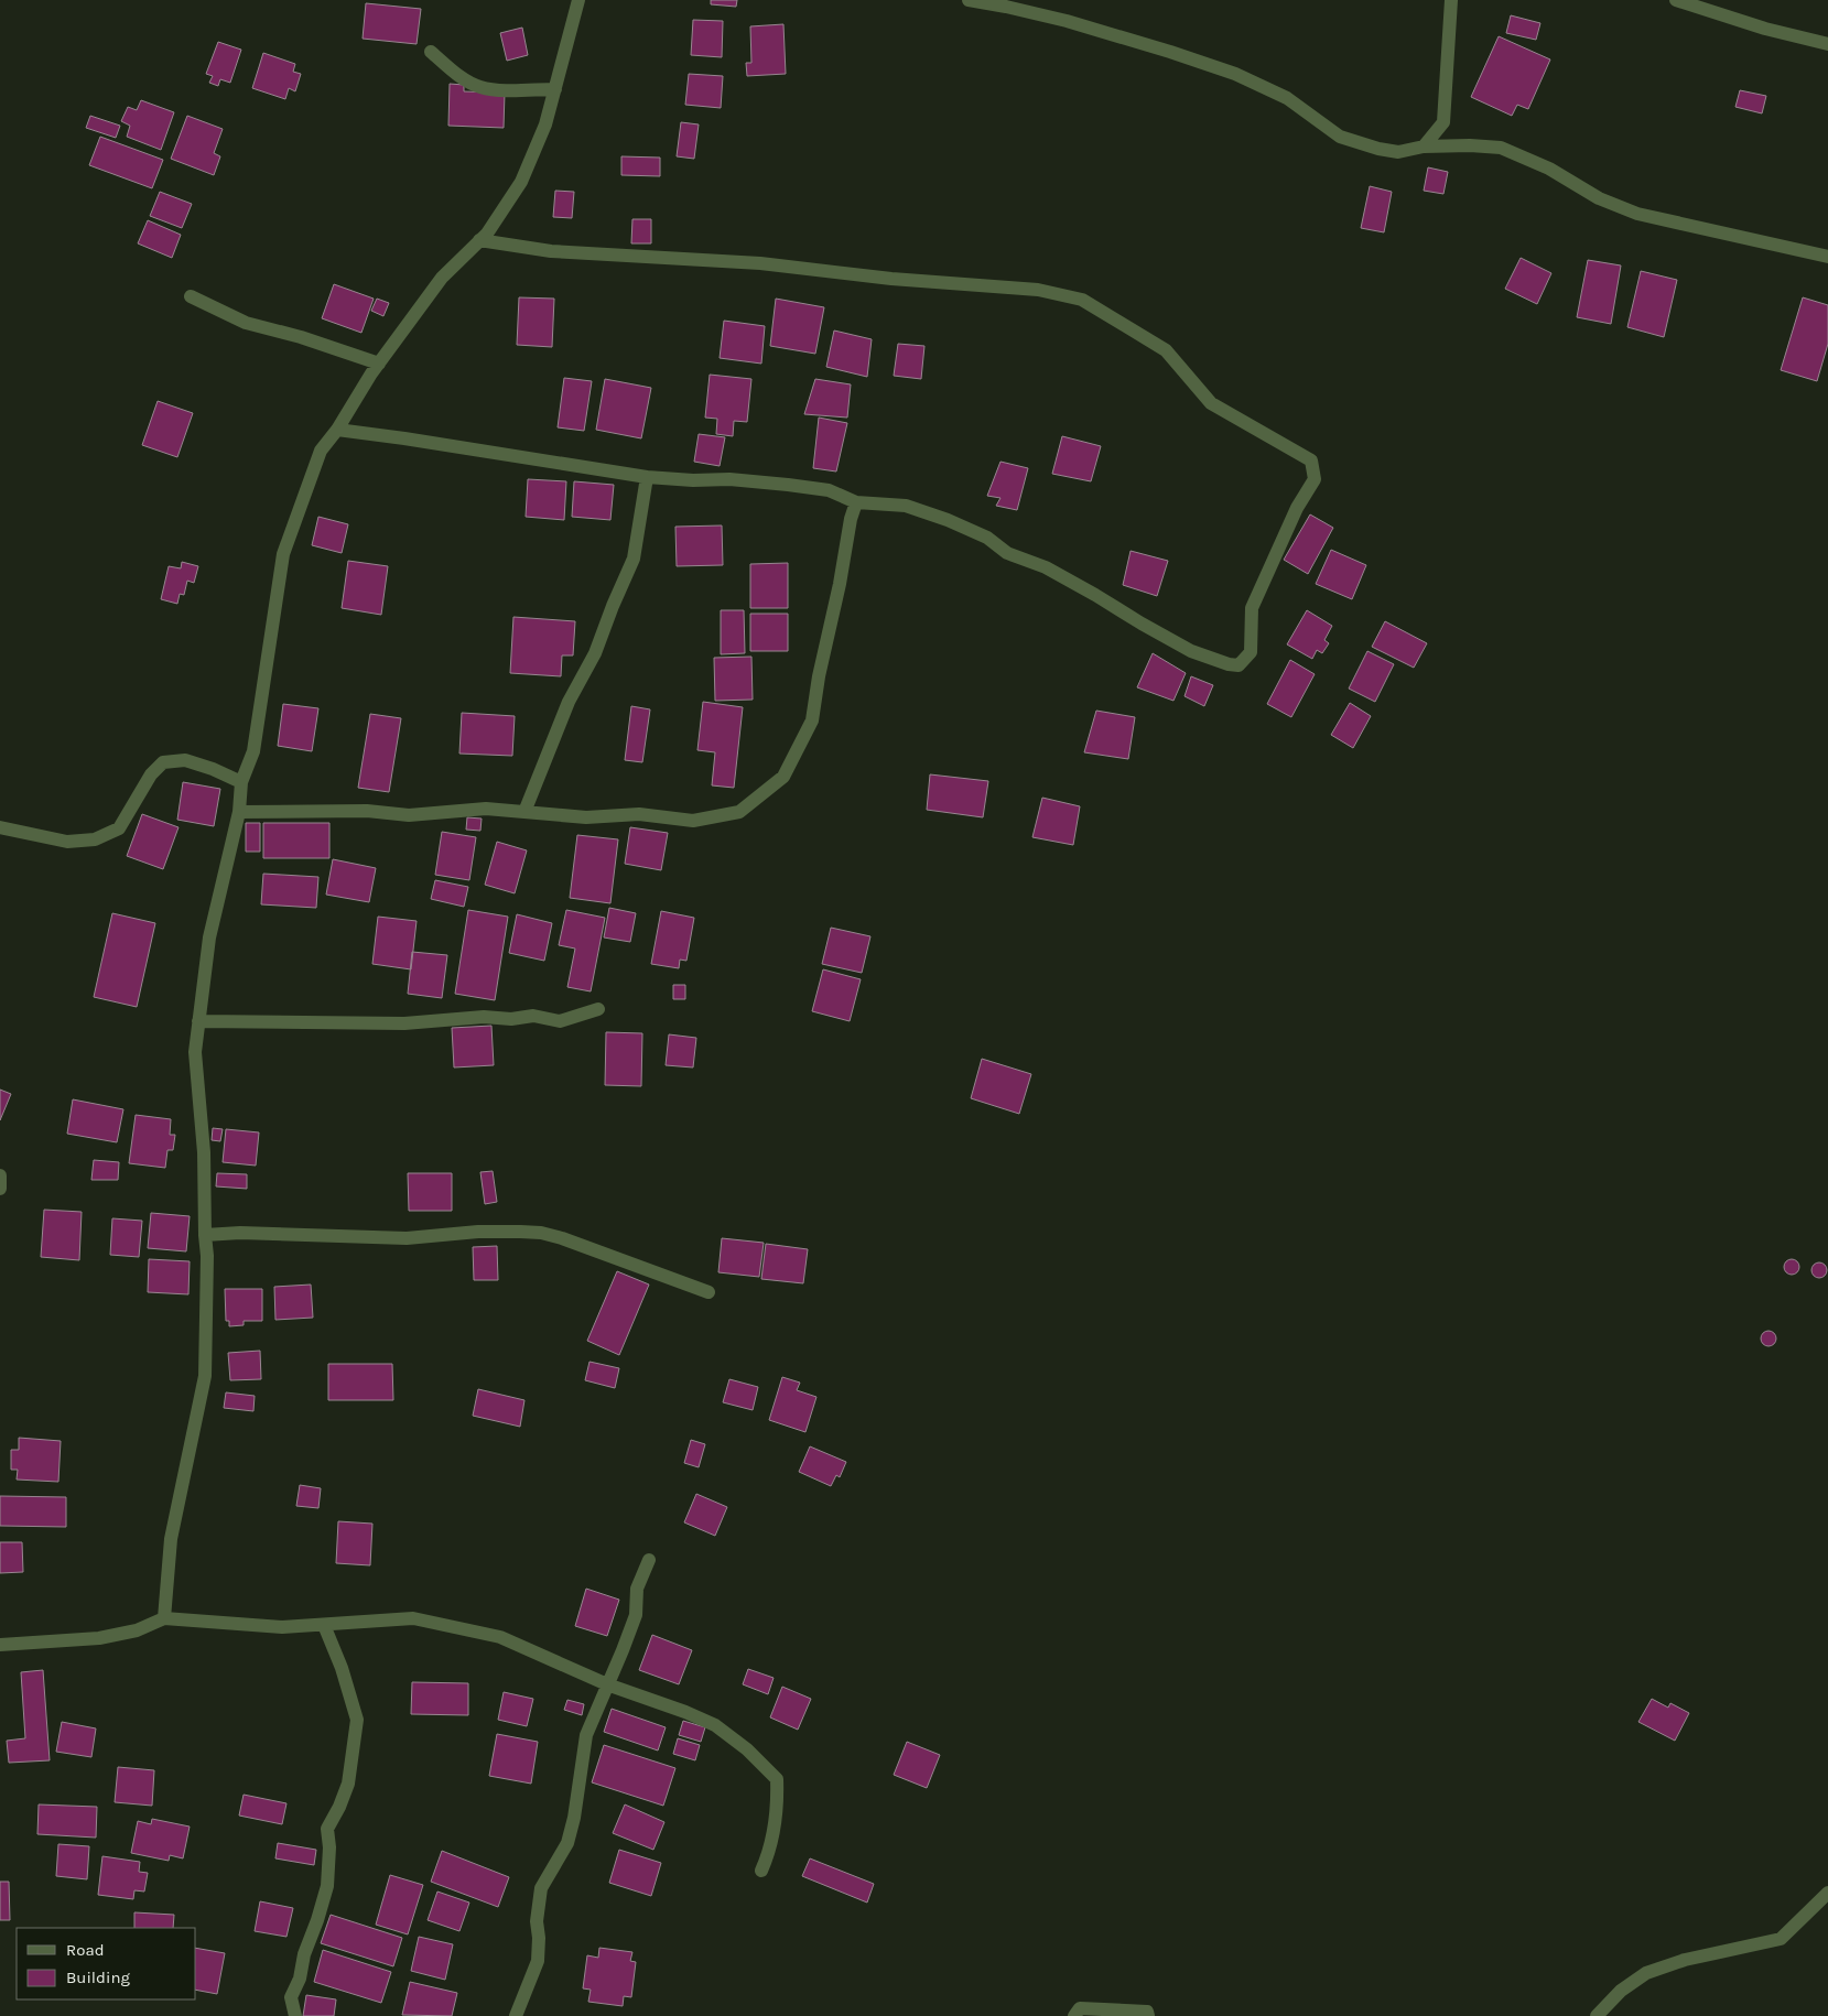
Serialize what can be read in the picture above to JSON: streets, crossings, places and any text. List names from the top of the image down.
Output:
{
  "legend": ["Road", "Building"]
}
